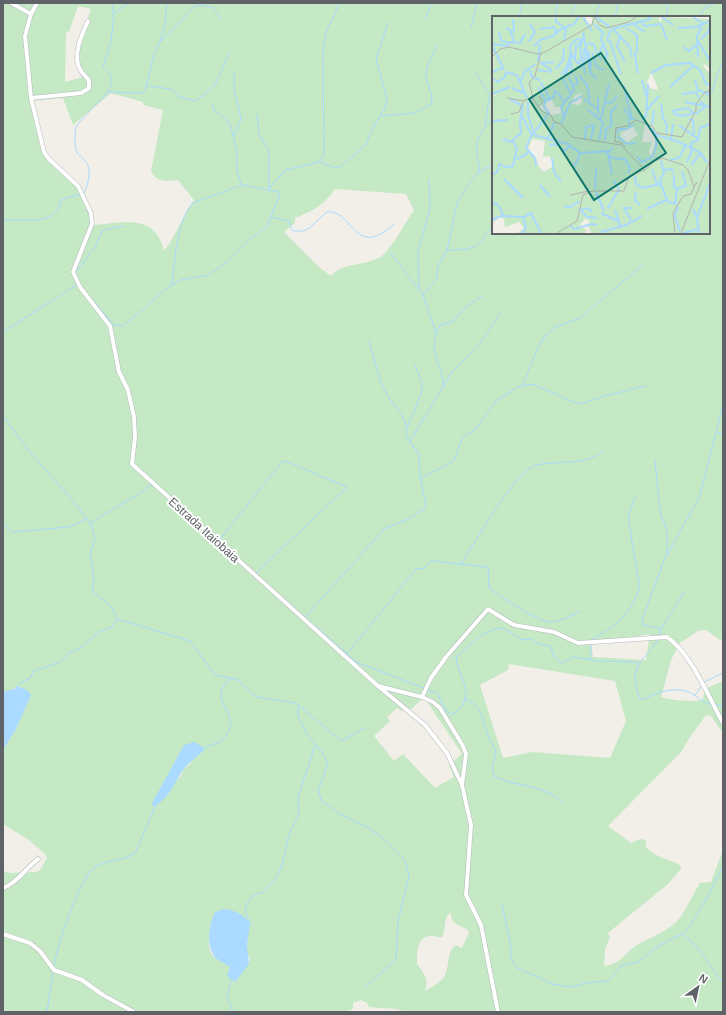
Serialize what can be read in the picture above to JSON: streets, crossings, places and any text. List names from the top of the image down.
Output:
{
  "streets": {
    "street": ["Estrada Itaiobaia"]
  },
  "north": "top right"
}
